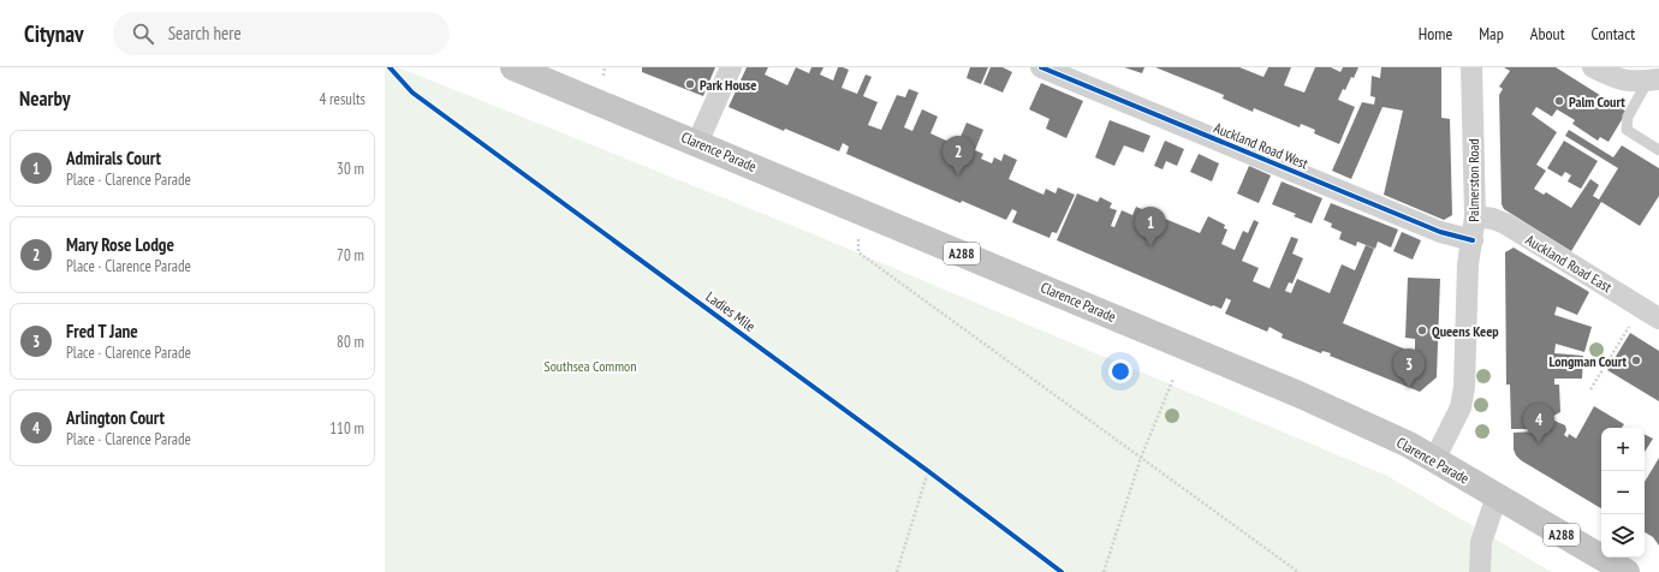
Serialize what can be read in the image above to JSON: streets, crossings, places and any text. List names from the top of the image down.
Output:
{
  "streets": {
    "main road": ["Clarence Parade", "A288"],
    "street": ["Auckland Road West", "Palmerston Road", "Auckland Road East"],
    "cycle path": ["Ladies Mile"]
  },
  "crossings": [
    ["Auckland Road West", "Palmerston Road"],
    ["Clarence Parade", "Palmerston Road"],
    ["Palmerston Road", "Auckland Road East"]
  ],
  "parks": ["Southsea Common"],
  "places": [
    "Park House",
    "Palm Court",
    "Queens Keep",
    "Longman Court"
  ],
  "page": {
    "header": "Citynav",
    "search": "Search here",
    "nav": [
      "Home",
      "Map",
      "About",
      "Contact"
    ],
    "heading": ["Nearby", "4 results"],
    "list": [
      {
        "mark": "1",
        "name": "Admirals Court",
        "note": "Place · Clarence Parade",
        "value": "30 m"
      },
      {
        "mark": "2",
        "name": "Mary Rose Lodge",
        "note": "Place · Clarence Parade",
        "value": "70 m"
      },
      {
        "mark": "3",
        "name": "Fred T Jane",
        "note": "Place · Clarence Parade",
        "value": "80 m"
      },
      {
        "mark": "4",
        "name": "Arlington Court",
        "note": "Place · Clarence Parade",
        "value": "110 m"
      }
    ],
    "pins": [
      "2",
      "1",
      "3",
      "4"
    ],
    "map_buttons": ["+", "−"]
  }
}
